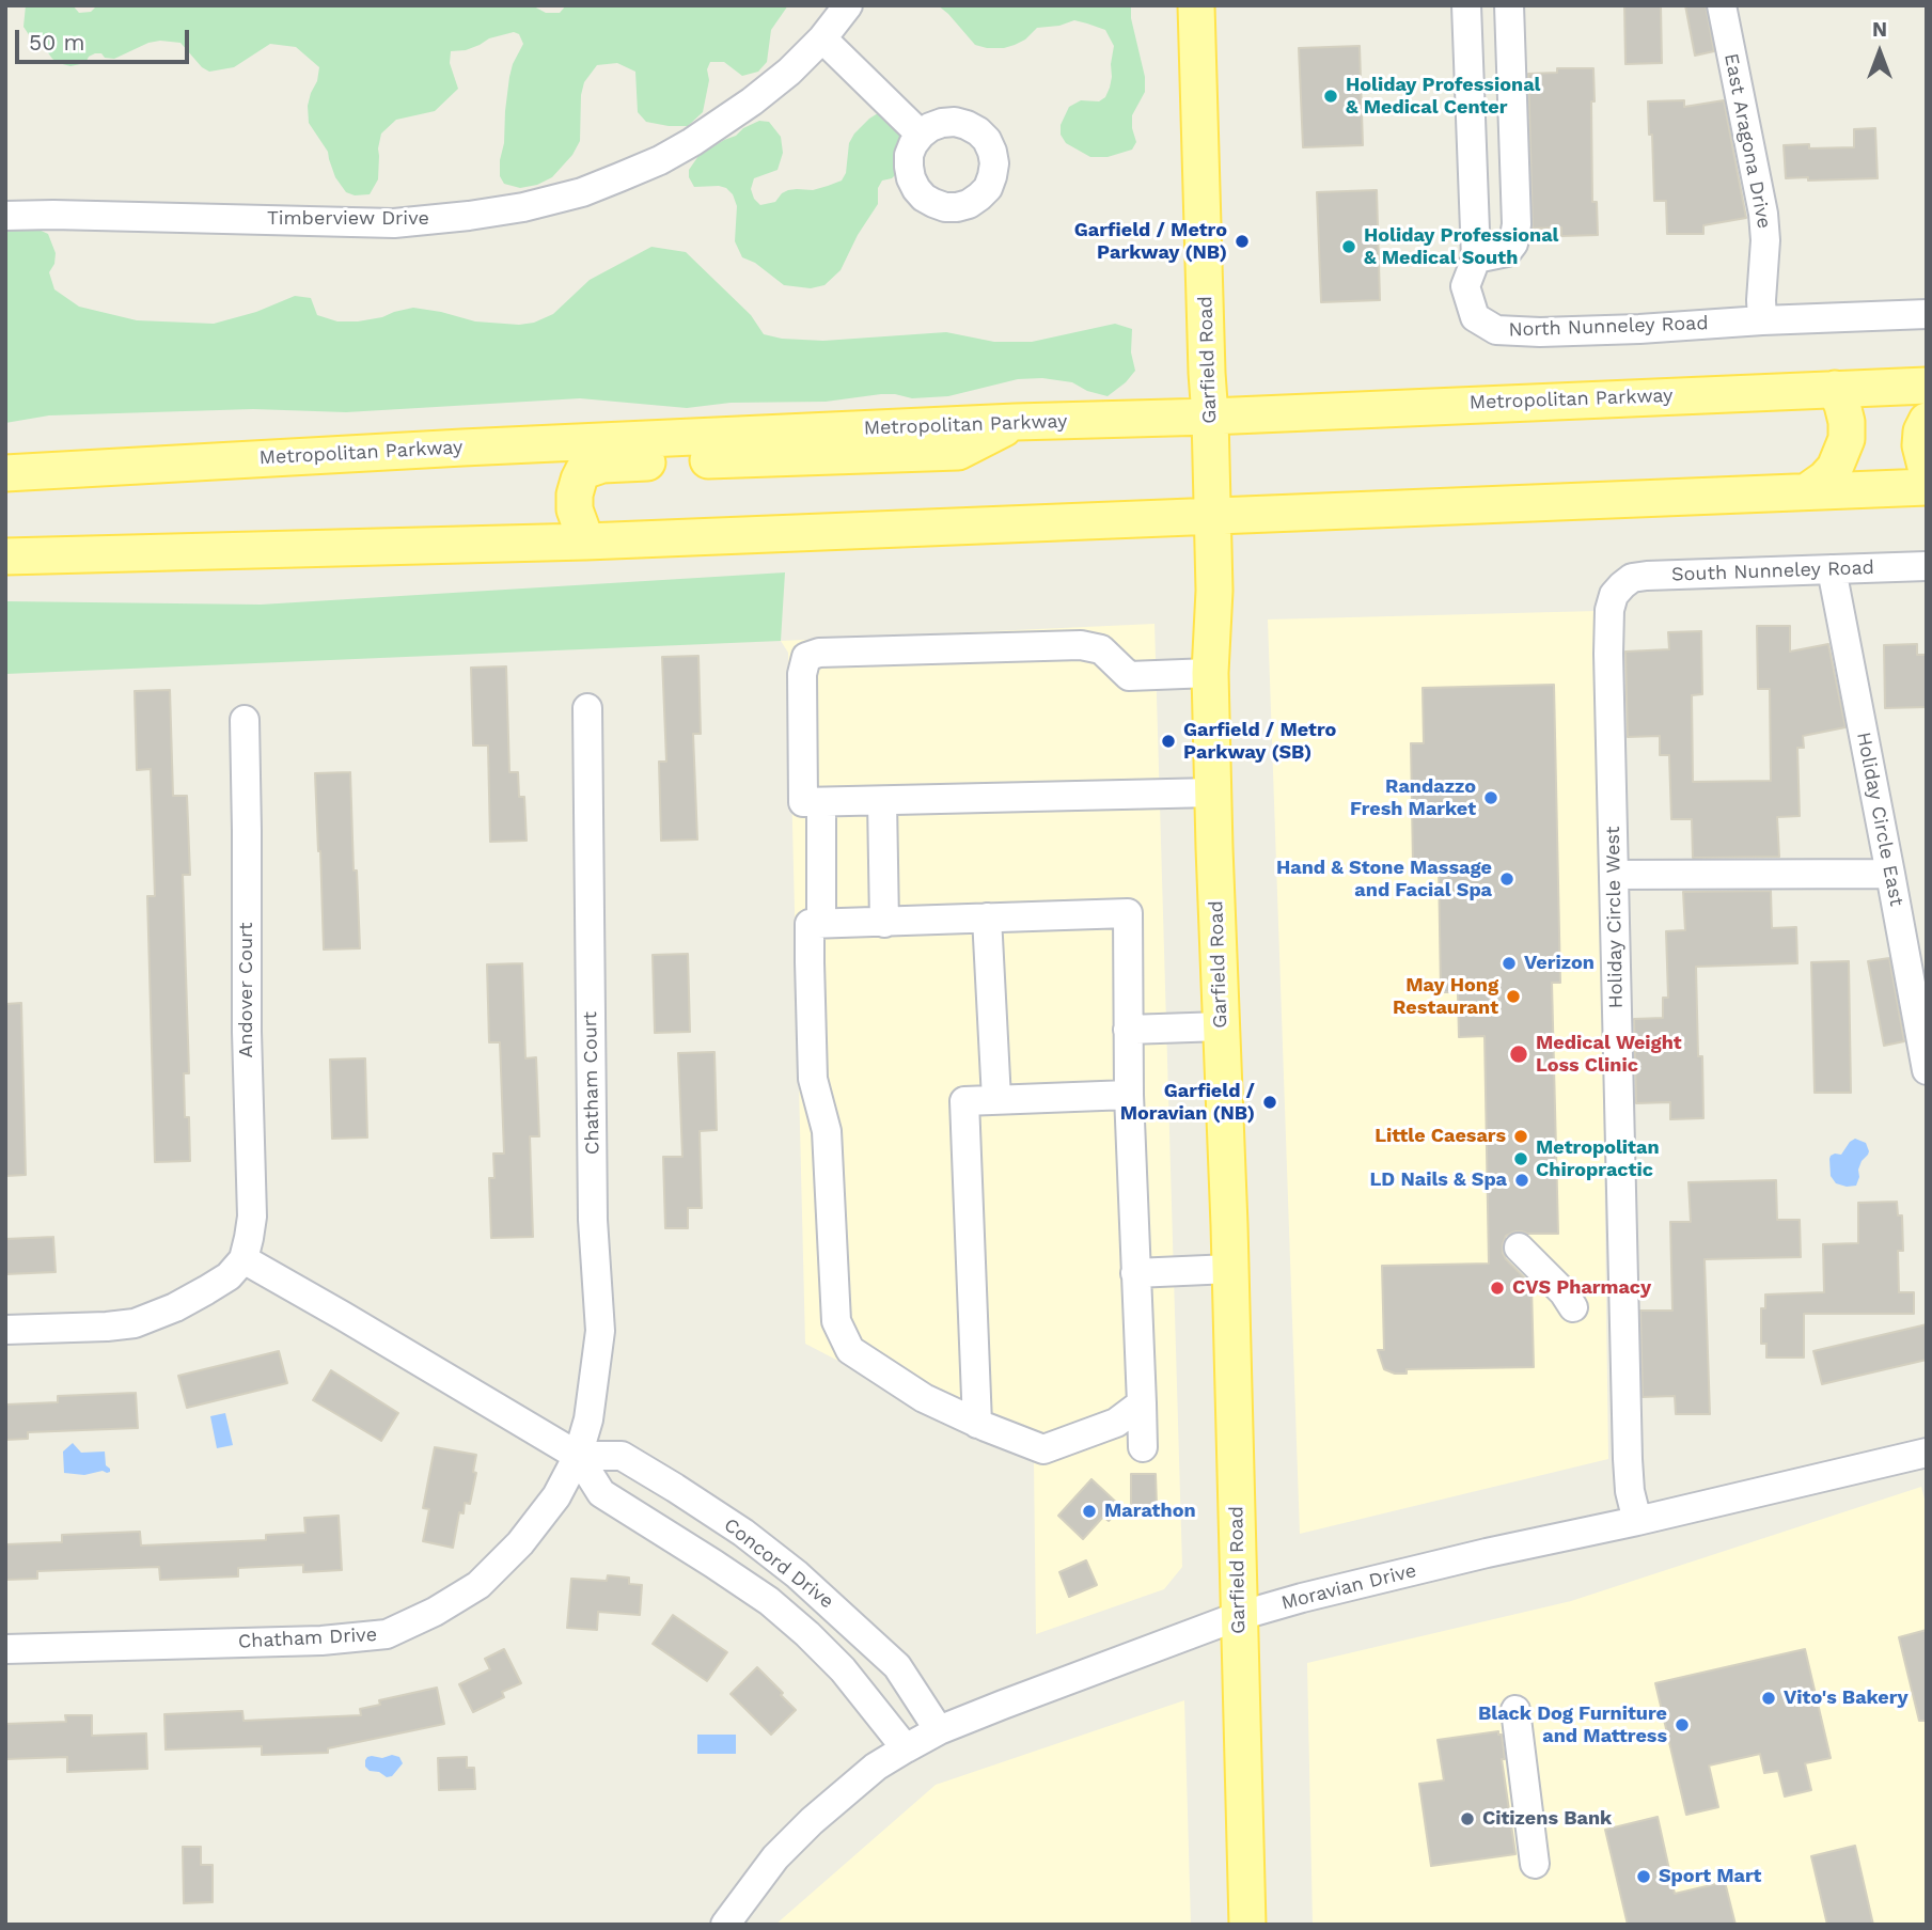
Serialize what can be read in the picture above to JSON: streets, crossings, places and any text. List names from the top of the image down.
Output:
{
  "streets": {
    "main road": ["Garfield Road", "Metropolitan Parkway"],
    "street": [
      "East Aragona Drive",
      "Timberview Drive",
      "North Nunneley Road",
      "South Nunneley Road",
      "Holiday Circle East",
      "Holiday Circle West",
      "Andover Court",
      "Chatham Court",
      "Concord Drive",
      "Moravian Drive",
      "Chatham Drive"
    ]
  },
  "crossings": [
    ["East Aragona Drive", "North Nunneley Road"],
    ["Garfield Road", "Metropolitan Parkway"],
    ["Garfield Road", "Moravian Drive"],
    ["South Nunneley Road", "Holiday Circle East"],
    ["South Nunneley Road", "Holiday Circle West"],
    ["Holiday Circle West", "Moravian Drive"],
    ["Andover Court", "Concord Drive"],
    ["Chatham Court", "Concord Drive"],
    ["Chatham Court", "Chatham Drive"],
    ["Concord Drive", "Moravian Drive"],
    ["Concord Drive", "Chatham Drive"]
  ],
  "places": [
    "Holiday Professional & Medical Center",
    "Garfield / Metro Parkway (NB)",
    "Holiday Professional & Medical South",
    "Garfield / Metro Parkway (SB)",
    "Randazzo Fresh Market",
    "Hand & Stone Massage and Facial Spa",
    "Verizon",
    "May Hong Restaurant",
    "Medical Weight Loss Clinic",
    "Garfield / Moravian (NB)",
    "Little Caesars",
    "Metropolitan Chiropractic",
    "LD Nails & Spa",
    "CVS Pharmacy",
    "Marathon",
    "Vito's Bakery",
    "Black Dog Furniture and Mattress",
    "Citizens Bank",
    "Sport Mart"
  ],
  "scale_bar": "50 m",
  "north": "top"
}
